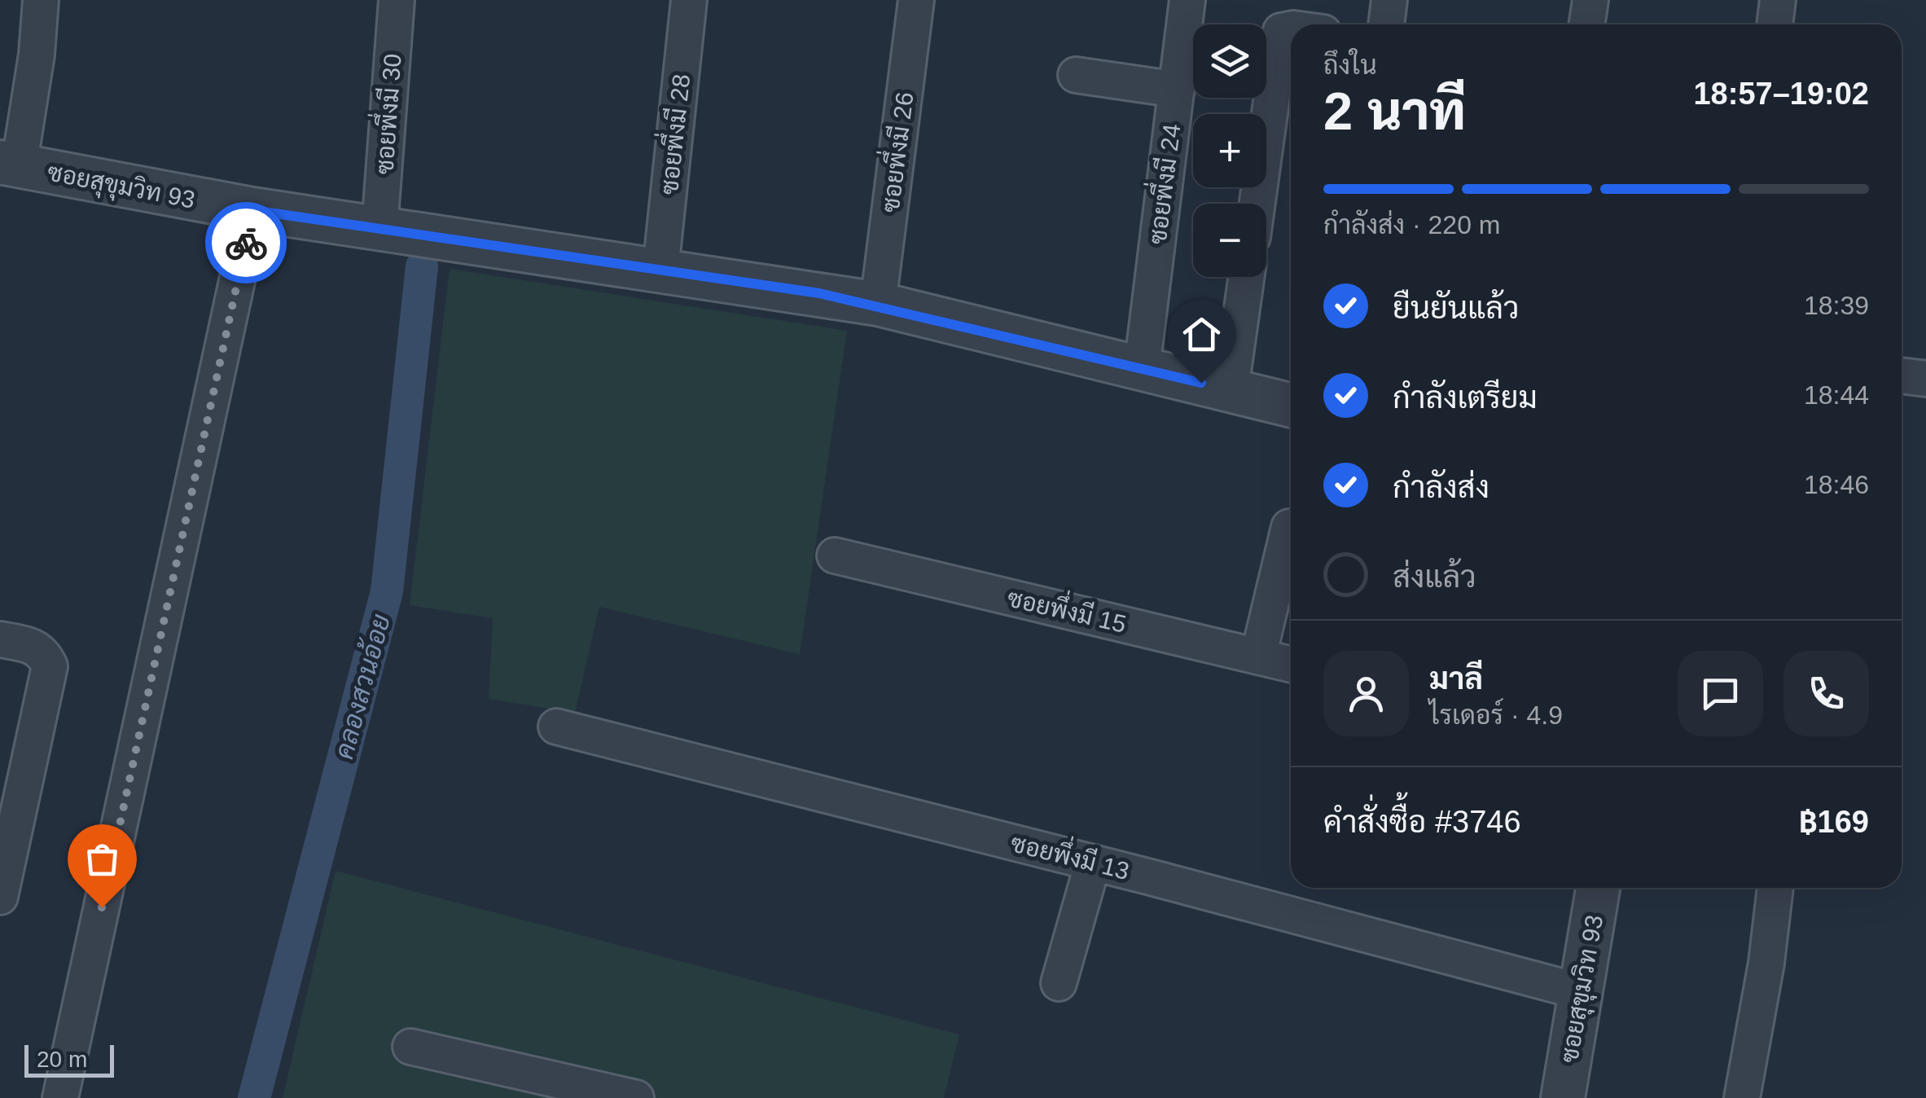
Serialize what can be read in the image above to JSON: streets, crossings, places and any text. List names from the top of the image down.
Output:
{
  "streets": {
    "street": [
      "ซอยพึ่งมี 30",
      "ซอยพึ่งมี 28",
      "ซอยพึ่งมี 26",
      "ซอยพึ่งมี 24",
      "ซอยสุขุมวิท 93",
      "ซอยพึ่งมี 15",
      "ซอยพึ่งมี 13"
    ]
  },
  "crossings": [
    ["ซอยพึ่งมี 30", "ซอยสุขุมวิท 93"],
    ["ซอยพึ่งมี 28", "ซอยสุขุมวิท 93"],
    ["ซอยพึ่งมี 26", "ซอยสุขุมวิท 93"],
    ["ซอยพึ่งมี 24", "ซอยสุขุมวิท 93"],
    ["ซอยสุขุมวิท 93", "ซอยพึ่งมี 13"]
  ],
  "water": ["คลองสวนอ้อย"],
  "scale_bar": "20 m",
  "page": {
    "map_buttons": ["+", "−"],
    "heading": ["2 นาที", "ถึงใน", "18:57–19:02"],
    "panel": [
      "มาลี",
      "ไรเดอร์ · 4.9",
      "คำสั่งซื้อ #3746",
      "฿169"
    ],
    "bar": "กำลังส่ง · 220 m",
    "list": [
      ["ยืนยันแล้ว", "18:39"],
      ["กำลังเตรียม", "18:44"],
      ["กำลังส่ง", "18:46"],
      "ส่งแล้ว"
    ],
    "scale": "20 m"
  }
}
